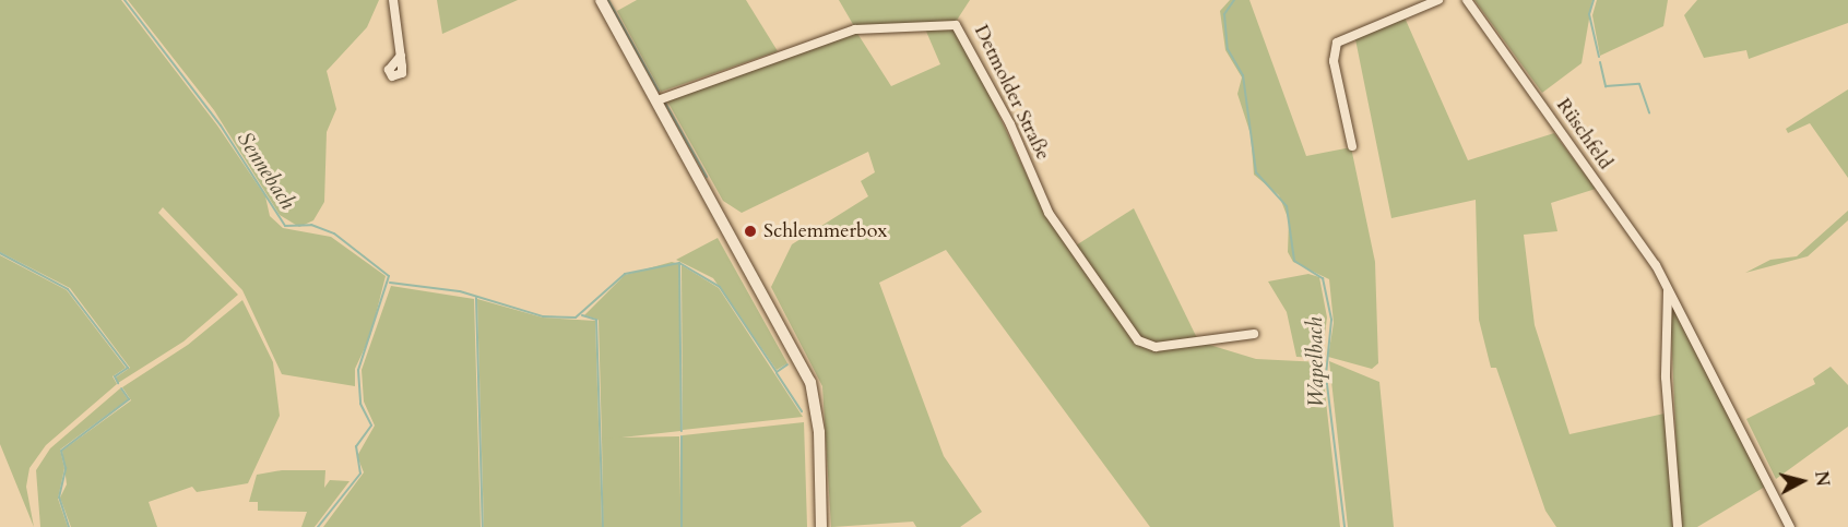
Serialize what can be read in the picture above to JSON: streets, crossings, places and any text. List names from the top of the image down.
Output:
{
  "streets": {
    "street": ["Detmolder Straße", "Rüschfeld"]
  },
  "water": ["Sennebach", "Wapelbach"],
  "places": ["Schlemmerbox"],
  "north": "right"
}
